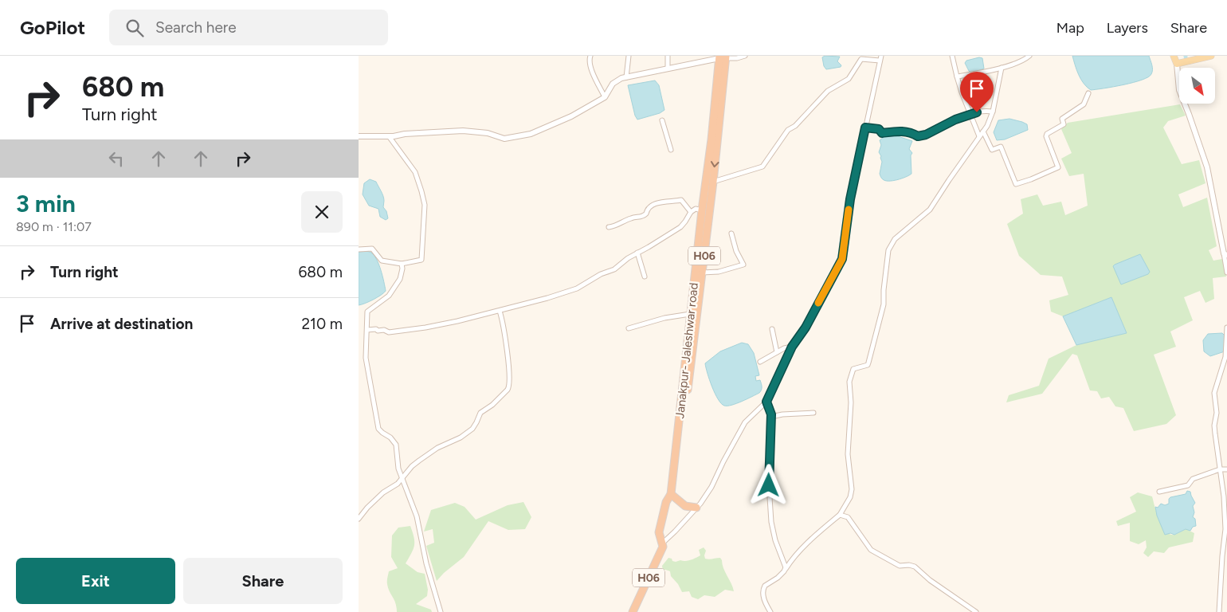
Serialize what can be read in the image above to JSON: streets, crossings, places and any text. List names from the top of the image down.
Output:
{
  "streets": {
    "highway": ["H06", "Janakpur- Jaleshwar road"]
  },
  "crossings": [
    ["H06", "Janakpur- Jaleshwar road"]
  ],
  "north": "bottom right",
  "page": {
    "header": "GoPilot",
    "search": "Search here",
    "nav": ["Map", "Layers", "Share"],
    "turn": ["680 m", "Turn right"],
    "heading": ["3 min", "890 m · 11:07"],
    "list": [
      {
        "name": "Turn right",
        "value": "680 m"
      },
      {
        "name": "Arrive at destination",
        "value": "210 m"
      }
    ],
    "buttons": ["Exit", "Share"]
  }
}
